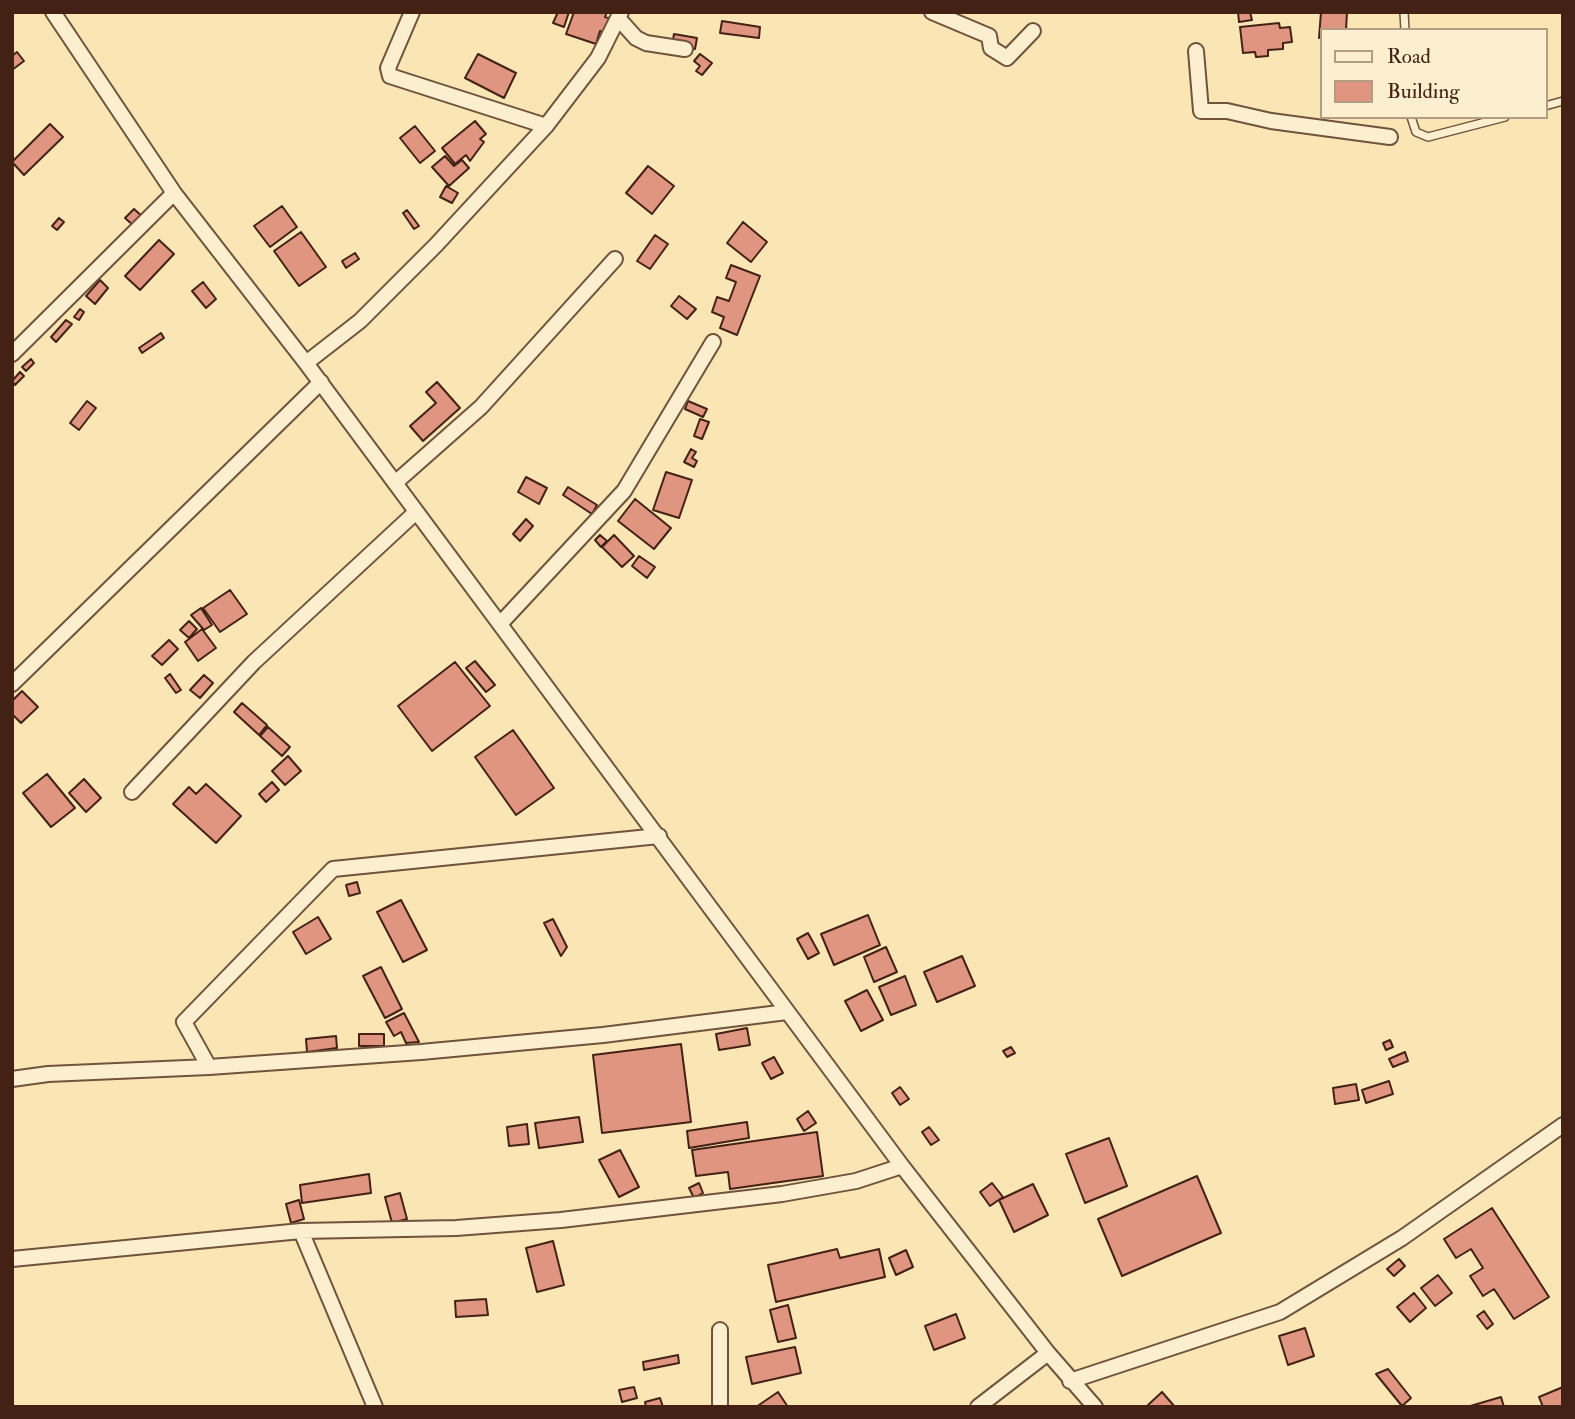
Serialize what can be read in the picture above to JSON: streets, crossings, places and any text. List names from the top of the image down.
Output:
{
  "legend": ["Road", "Building"]
}
